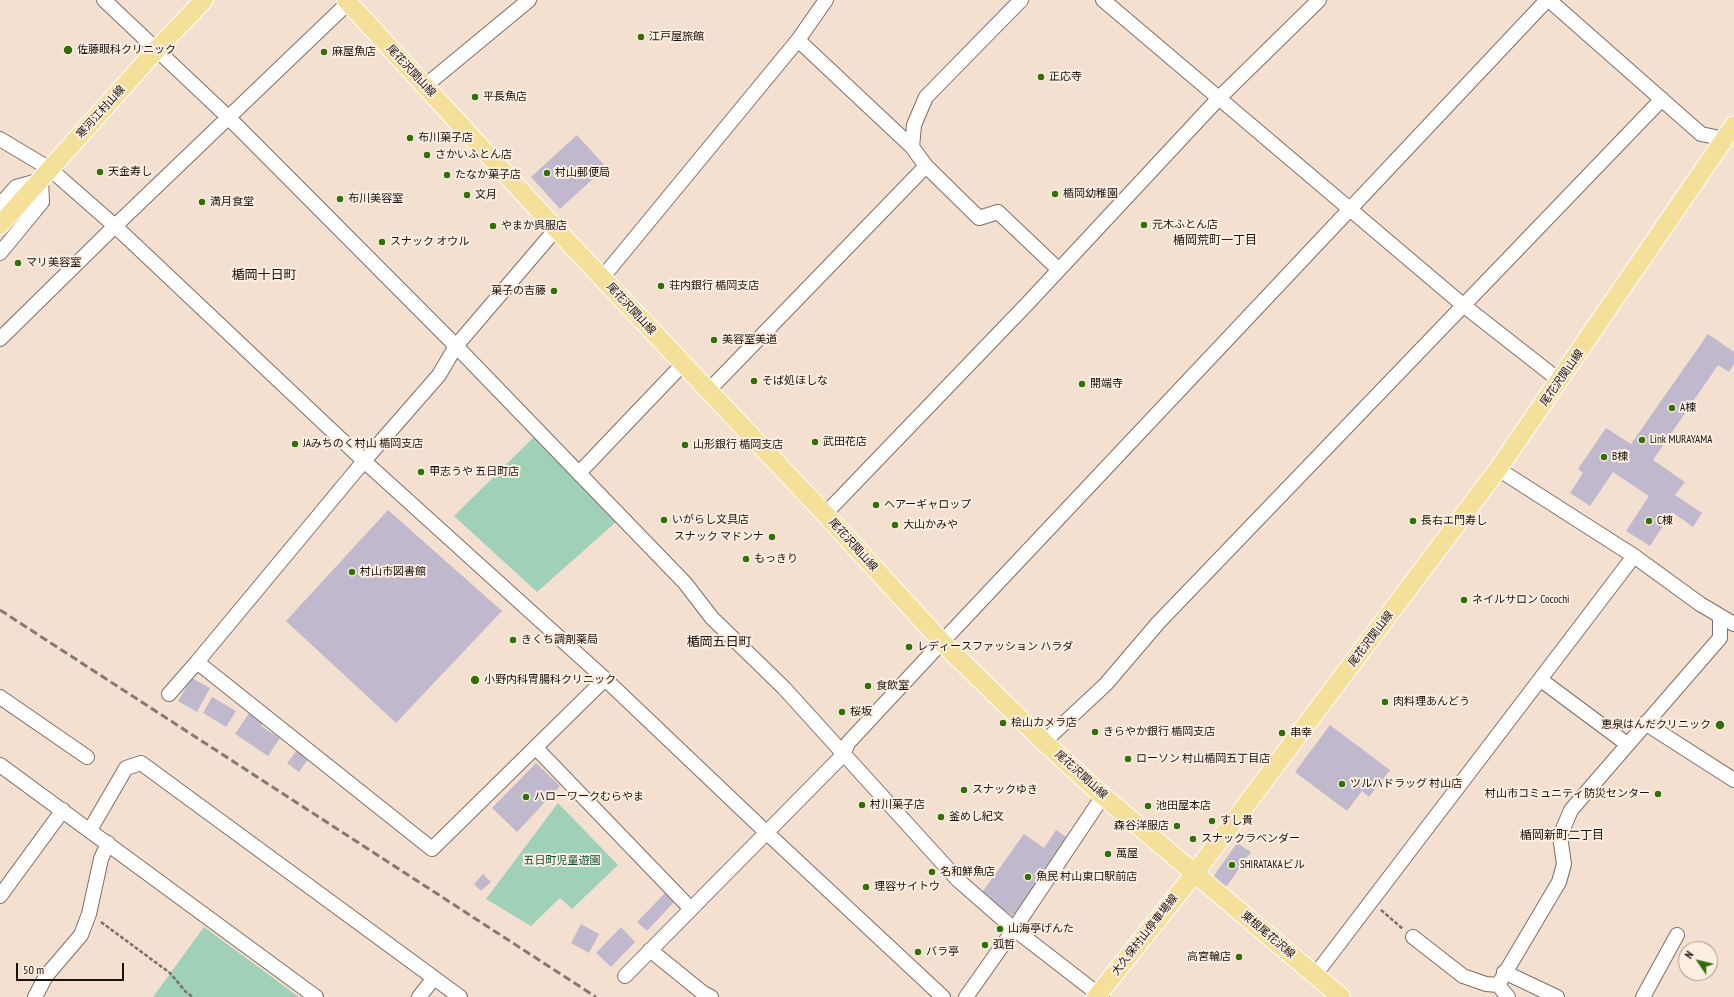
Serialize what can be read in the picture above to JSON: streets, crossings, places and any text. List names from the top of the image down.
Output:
{
  "streets": {
    "main road": [
      "尾花沢関山線",
      "寒河江村山線",
      "大久保村山停車場線",
      "東根尾花沢線"
    ]
  },
  "crossings": [
    ["尾花沢関山線", "大久保村山停車場線"],
    ["尾花沢関山線", "東根尾花沢線"],
    ["大久保村山停車場線", "東根尾花沢線"]
  ],
  "districts": [
    "楯岡荒町一丁目",
    "楯岡十日町",
    "楯岡五日町",
    "楯岡新町二丁目"
  ],
  "parks": ["五日町児童遊園"],
  "places": [
    "江戸屋旅館",
    "佐藤眼科クリニック",
    "麻屋魚店",
    "正応寺",
    "平長魚店",
    "布川菓子店",
    "さかいふとん店",
    "天金寿し",
    "村山郵便局",
    "たなか菓子店",
    "楯岡幼稚園",
    "文月",
    "布川美容室",
    "満月食堂",
    "元木ふとん店",
    "やまか呉服店",
    "スナック オウル",
    "マリ美容室",
    "荘内銀行 楯岡支店",
    "菓子の吉藤",
    "美容室美道",
    "そば処ほしな",
    "開端寺",
    "A棟",
    "Link MURAYAMA",
    "武田花店",
    "JAみちのく村山 楯岡支店",
    "山形銀行 楯岡支店",
    "B棟",
    "甲志うや 五日町店",
    "ヘアーギャロップ",
    "いがらし文具店",
    "長右エ門寿し",
    "C棟",
    "大山かみや",
    "スナック マドンナ",
    "もっきり",
    "村山市図書館",
    "ネイルサロン Cocochi",
    "きくち調剤薬局",
    "レディースファッション ハラダ",
    "小野内科胃腸科クリニック",
    "食飲室",
    "肉料理あんどう",
    "桜坂",
    "桧山カメラ店",
    "恵泉はんだクリニック",
    "きらやか銀行 楯岡支店",
    "串幸",
    "ローソン 村山楯岡五丁目店",
    "ツルハドラッグ 村山店",
    "スナックゆき",
    "村山市コミュニティ防災センター",
    "ハローワークむらやま",
    "村川菓子店",
    "池田屋本店",
    "釜めし紀文",
    "すし貴",
    "森谷洋服店",
    "スナックラベンダー",
    "萬屋",
    "SHIRATAKAビル",
    "名和鮮魚店",
    "魚民 村山東口駅前店",
    "理容サイトウ",
    "山海亭げんた",
    "弧哲",
    "バラ亭",
    "高宮輪店"
  ],
  "scale_bar": "50 m",
  "north": "top left"
}
